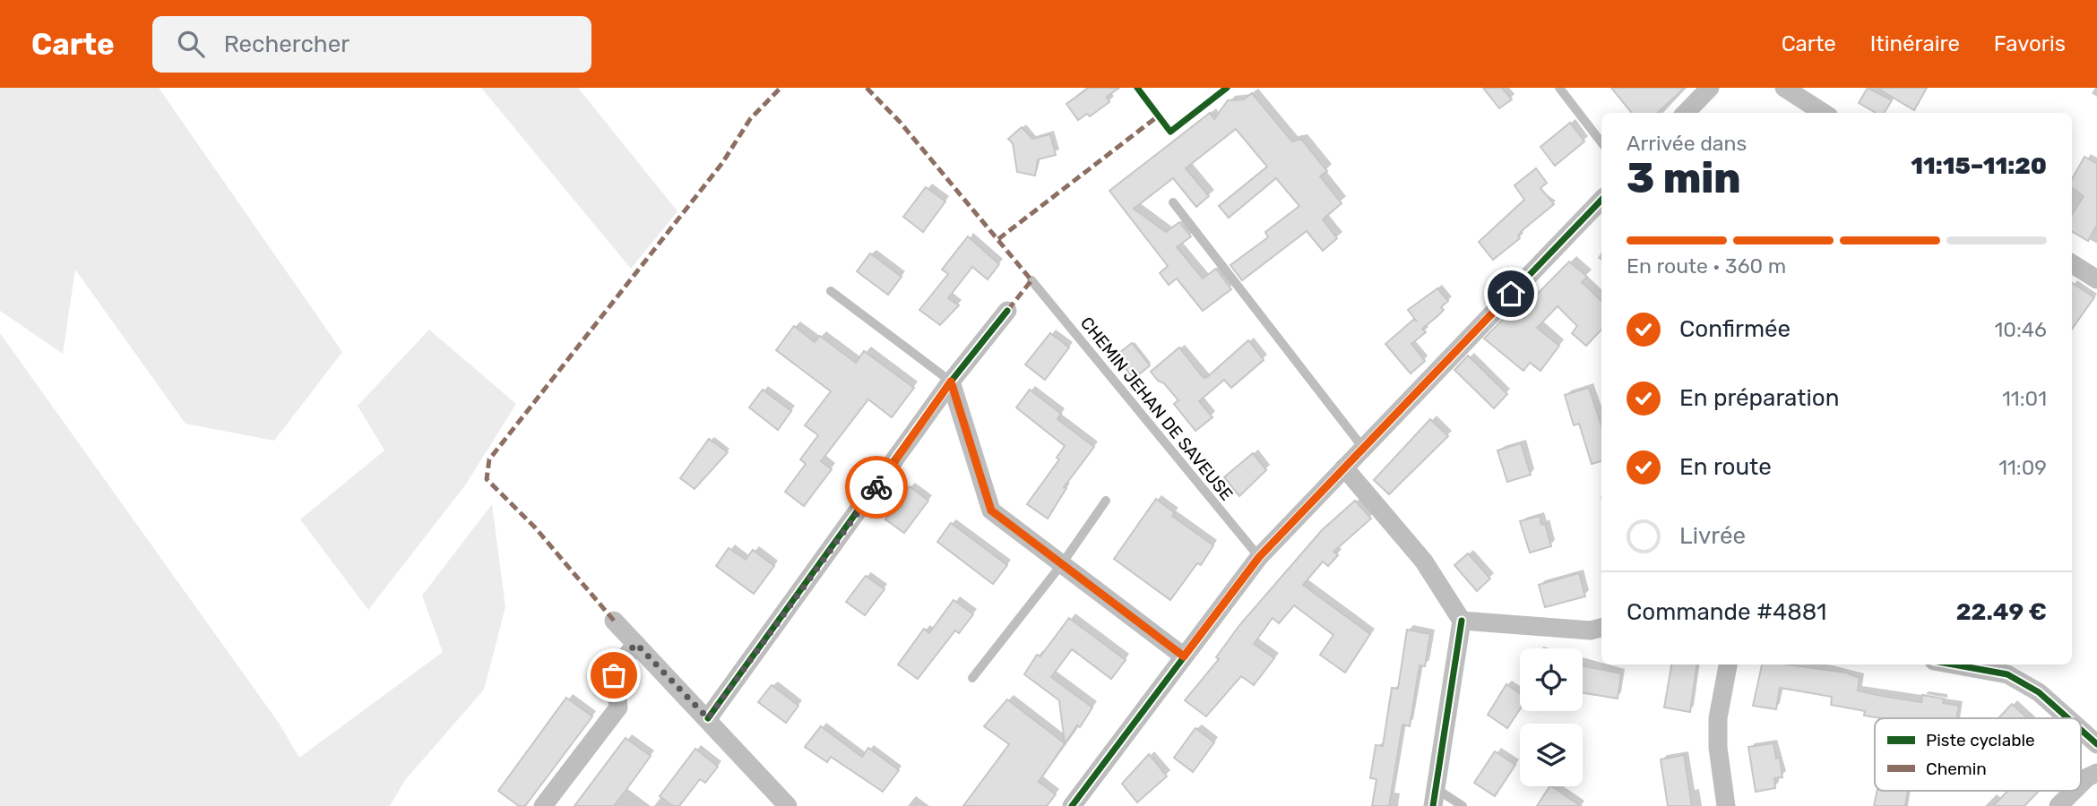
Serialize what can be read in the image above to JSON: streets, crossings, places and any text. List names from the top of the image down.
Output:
{
  "streets": {
    "lane": ["CHEMIN JEHAN DE SAVEUSE"]
  },
  "legend": ["Piste cyclable", "Chemin"],
  "page": {
    "header": "Carte",
    "search": "Rechercher",
    "nav": ["Carte", "Itinéraire", "Favoris"],
    "heading": ["3 min", "Arrivée dans", "11:15–11:20"],
    "panel": ["Commande #4881", "22.49 €"],
    "bar": "En route · 360 m",
    "list": [
      ["Confirmée", "10:46"],
      ["En préparation", "11:01"],
      ["En route", "11:09"],
      "Livrée"
    ]
  }
}
